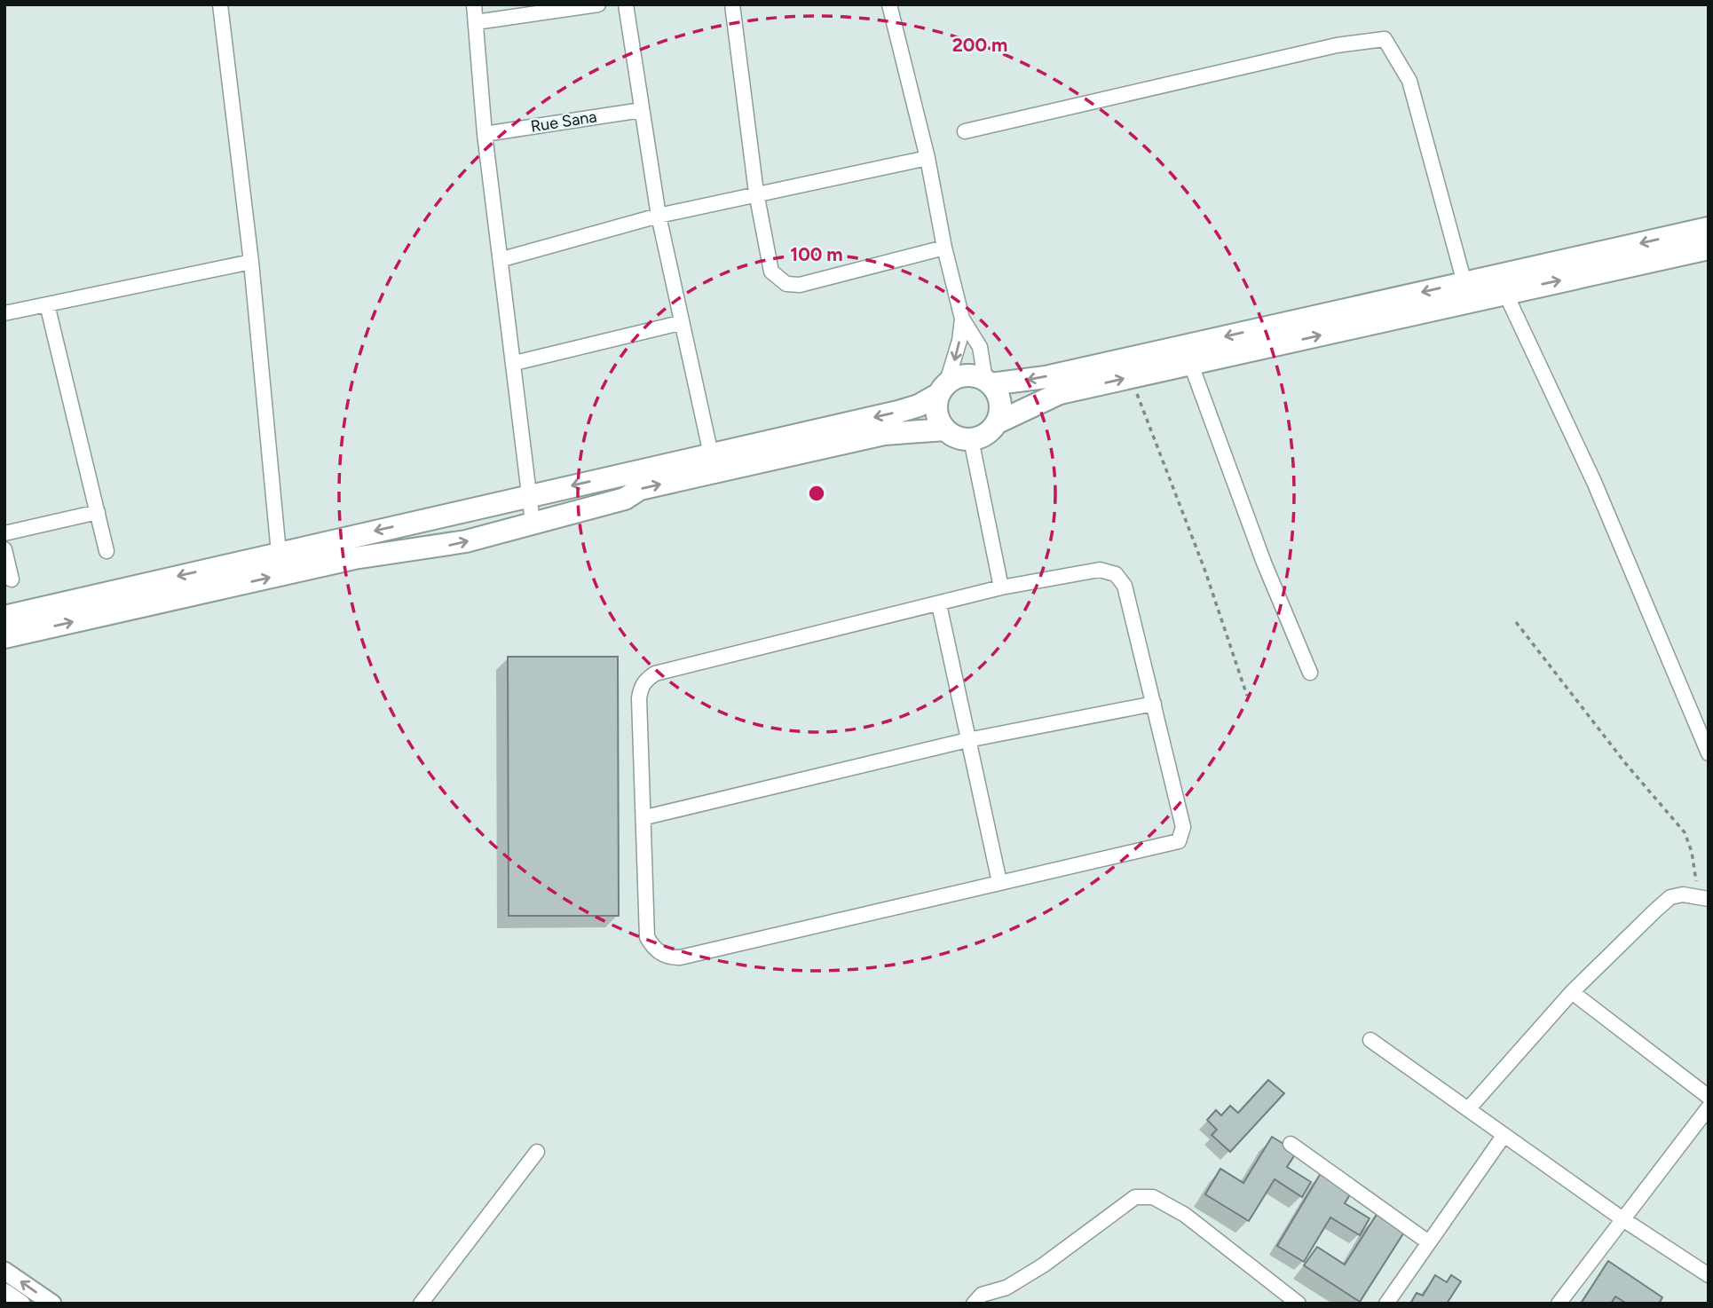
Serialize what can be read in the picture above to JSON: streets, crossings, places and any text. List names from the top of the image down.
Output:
{
  "streets": {
    "street": ["Rue Sana"]
  },
  "rings": ["200 m", "100 m"]
}
